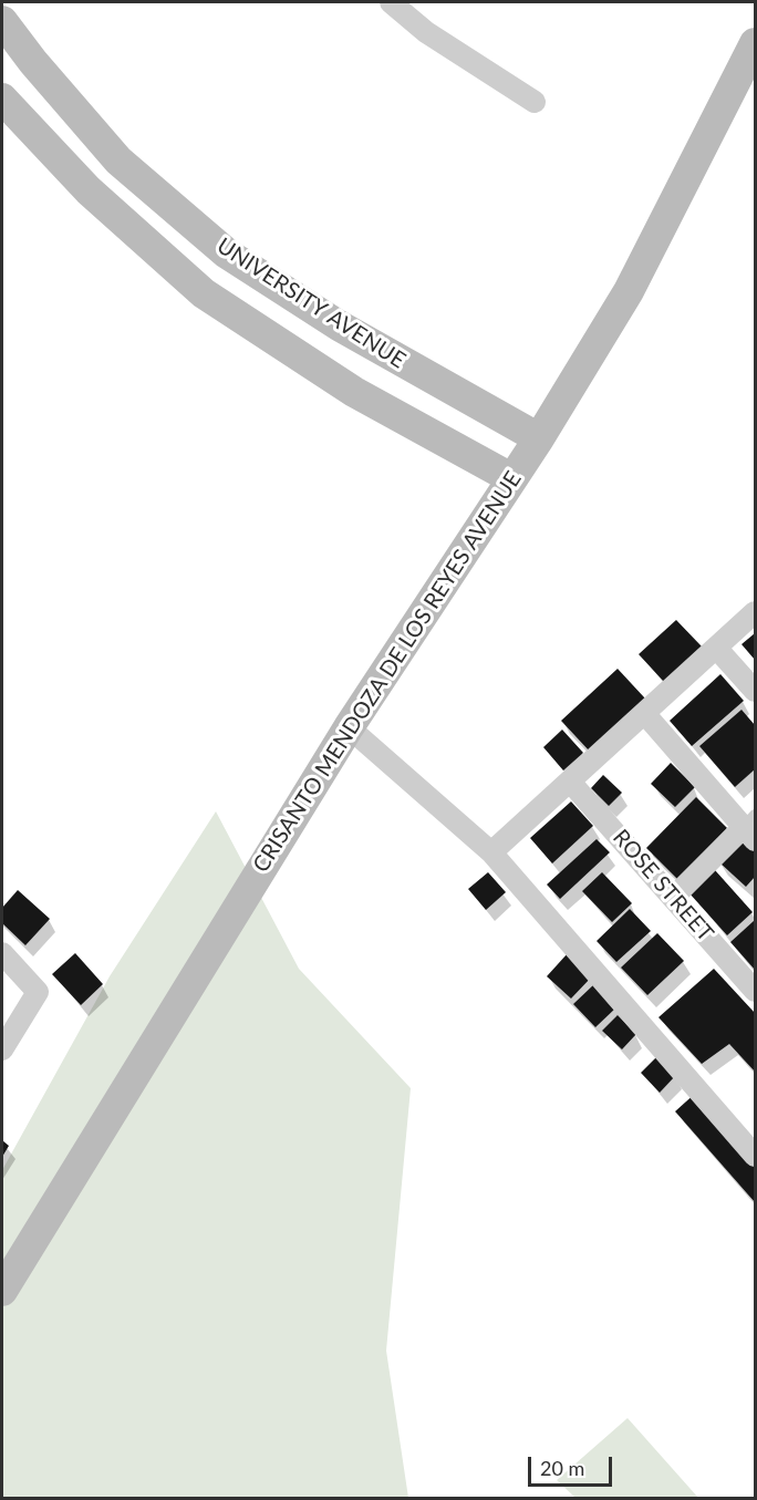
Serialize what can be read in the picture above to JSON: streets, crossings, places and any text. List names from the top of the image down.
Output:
{
  "streets": {
    "main road": ["UNIVERSITY AVENUE", "CRISANTO MENDOZA DE LOS REYES AVENUE"],
    "street": ["ROSE STREET"]
  },
  "crossings": [
    ["UNIVERSITY AVENUE", "CRISANTO MENDOZA DE LOS REYES AVENUE"]
  ],
  "scale_bar": "20 m"
}
